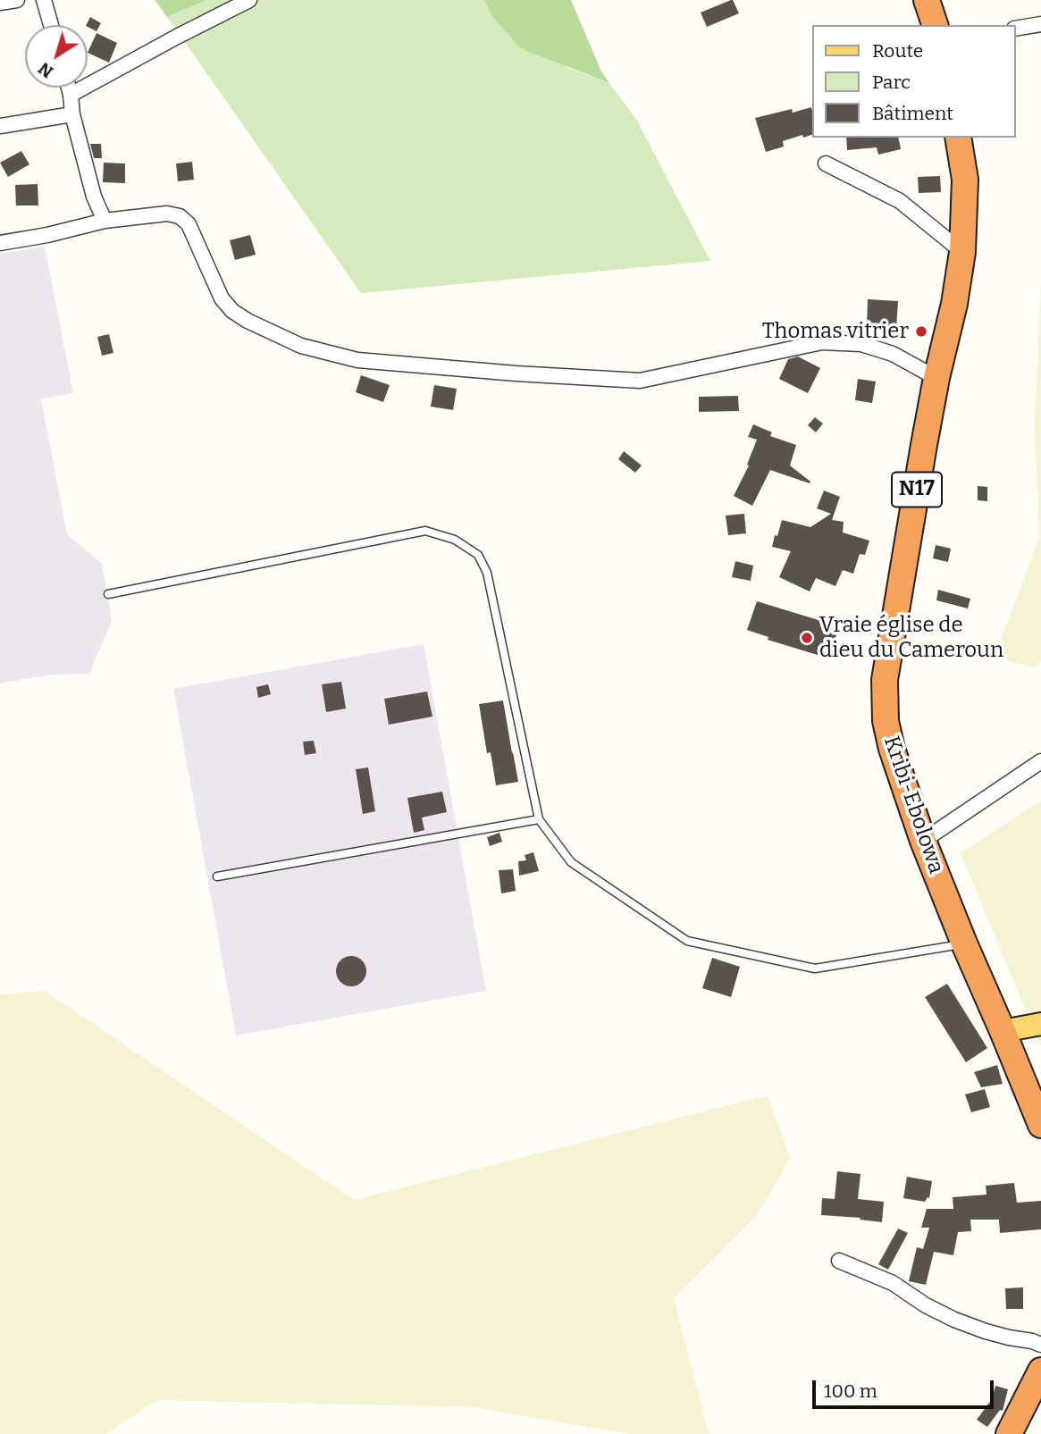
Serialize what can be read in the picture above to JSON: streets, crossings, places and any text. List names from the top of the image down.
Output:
{
  "streets": {
    "highway": ["N17", "Kribi-Ebolowa"]
  },
  "places": ["Thomas vitrier", "Vraie église de dieu du Cameroun"],
  "legend": ["Route", "Parc", "Bâtiment"],
  "scale_bar": "100 m",
  "north": "bottom left"
}
